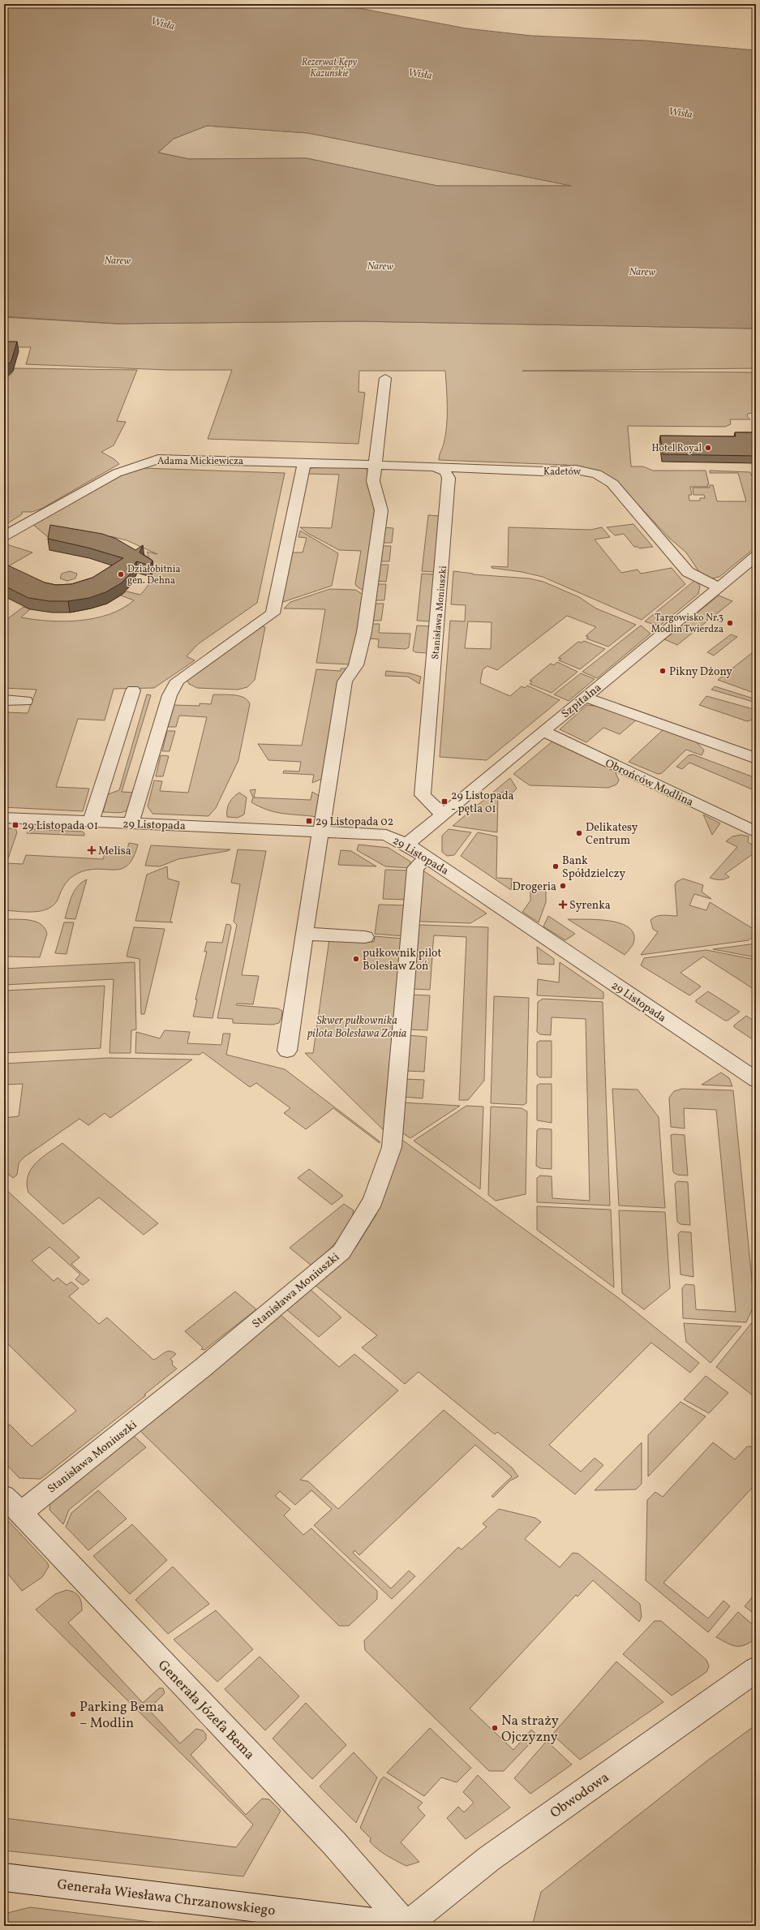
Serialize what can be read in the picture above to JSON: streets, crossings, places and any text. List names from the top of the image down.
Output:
{
  "streets": {
    "street": [
      "Adama Mickiewicza",
      "Kadetów",
      "Stanisława Moniuszki",
      "Szpitalna",
      "Obrońców Modlina",
      "29 Listopada",
      "Generała Józefa Bema",
      "Obwodowa",
      "Generała Wiesława Chrzanowskiego"
    ]
  },
  "crossings": [
    ["Kadetów", "Stanisława Moniuszki"],
    ["Kadetów", "Szpitalna"],
    ["Stanisława Moniuszki", "Szpitalna"],
    ["Stanisława Moniuszki", "29 Listopada"],
    ["Stanisława Moniuszki", "Generała Józefa Bema"],
    ["Szpitalna", "Obrońców Modlina"],
    ["Szpitalna", "29 Listopada"],
    ["Generała Józefa Bema", "Obwodowa"],
    ["Generała Józefa Bema", "Generała Wiesława Chrzanowskiego"],
    ["Obwodowa", "Generała Wiesława Chrzanowskiego"]
  ],
  "water": ["Wisła", "Narew"],
  "parks": ["Rezerwat Kępy Kazuńskie", "Skwer pułkownika pilota Bolesława Zonia"],
  "places": {
    "other": [
      "Hotel Royal",
      "Działobitnia gen. Dehna",
      "Targowisko Nr.3 Modlin Twierdza",
      "Pikny Dżony",
      "Delikatesy Centrum",
      "Bank Spółdzielczy",
      "Drogeria",
      "pułkownik pilot Bolesław Zoń",
      "Parking Bema – Modlin",
      "Na straży Ojczyzny"
    ],
    "transit": ["29 Listopada - pętla 01", "29 Listopada 02", "29 Listopada 01"],
    "health": ["Melisa", "Syrenka"]
  }
}
